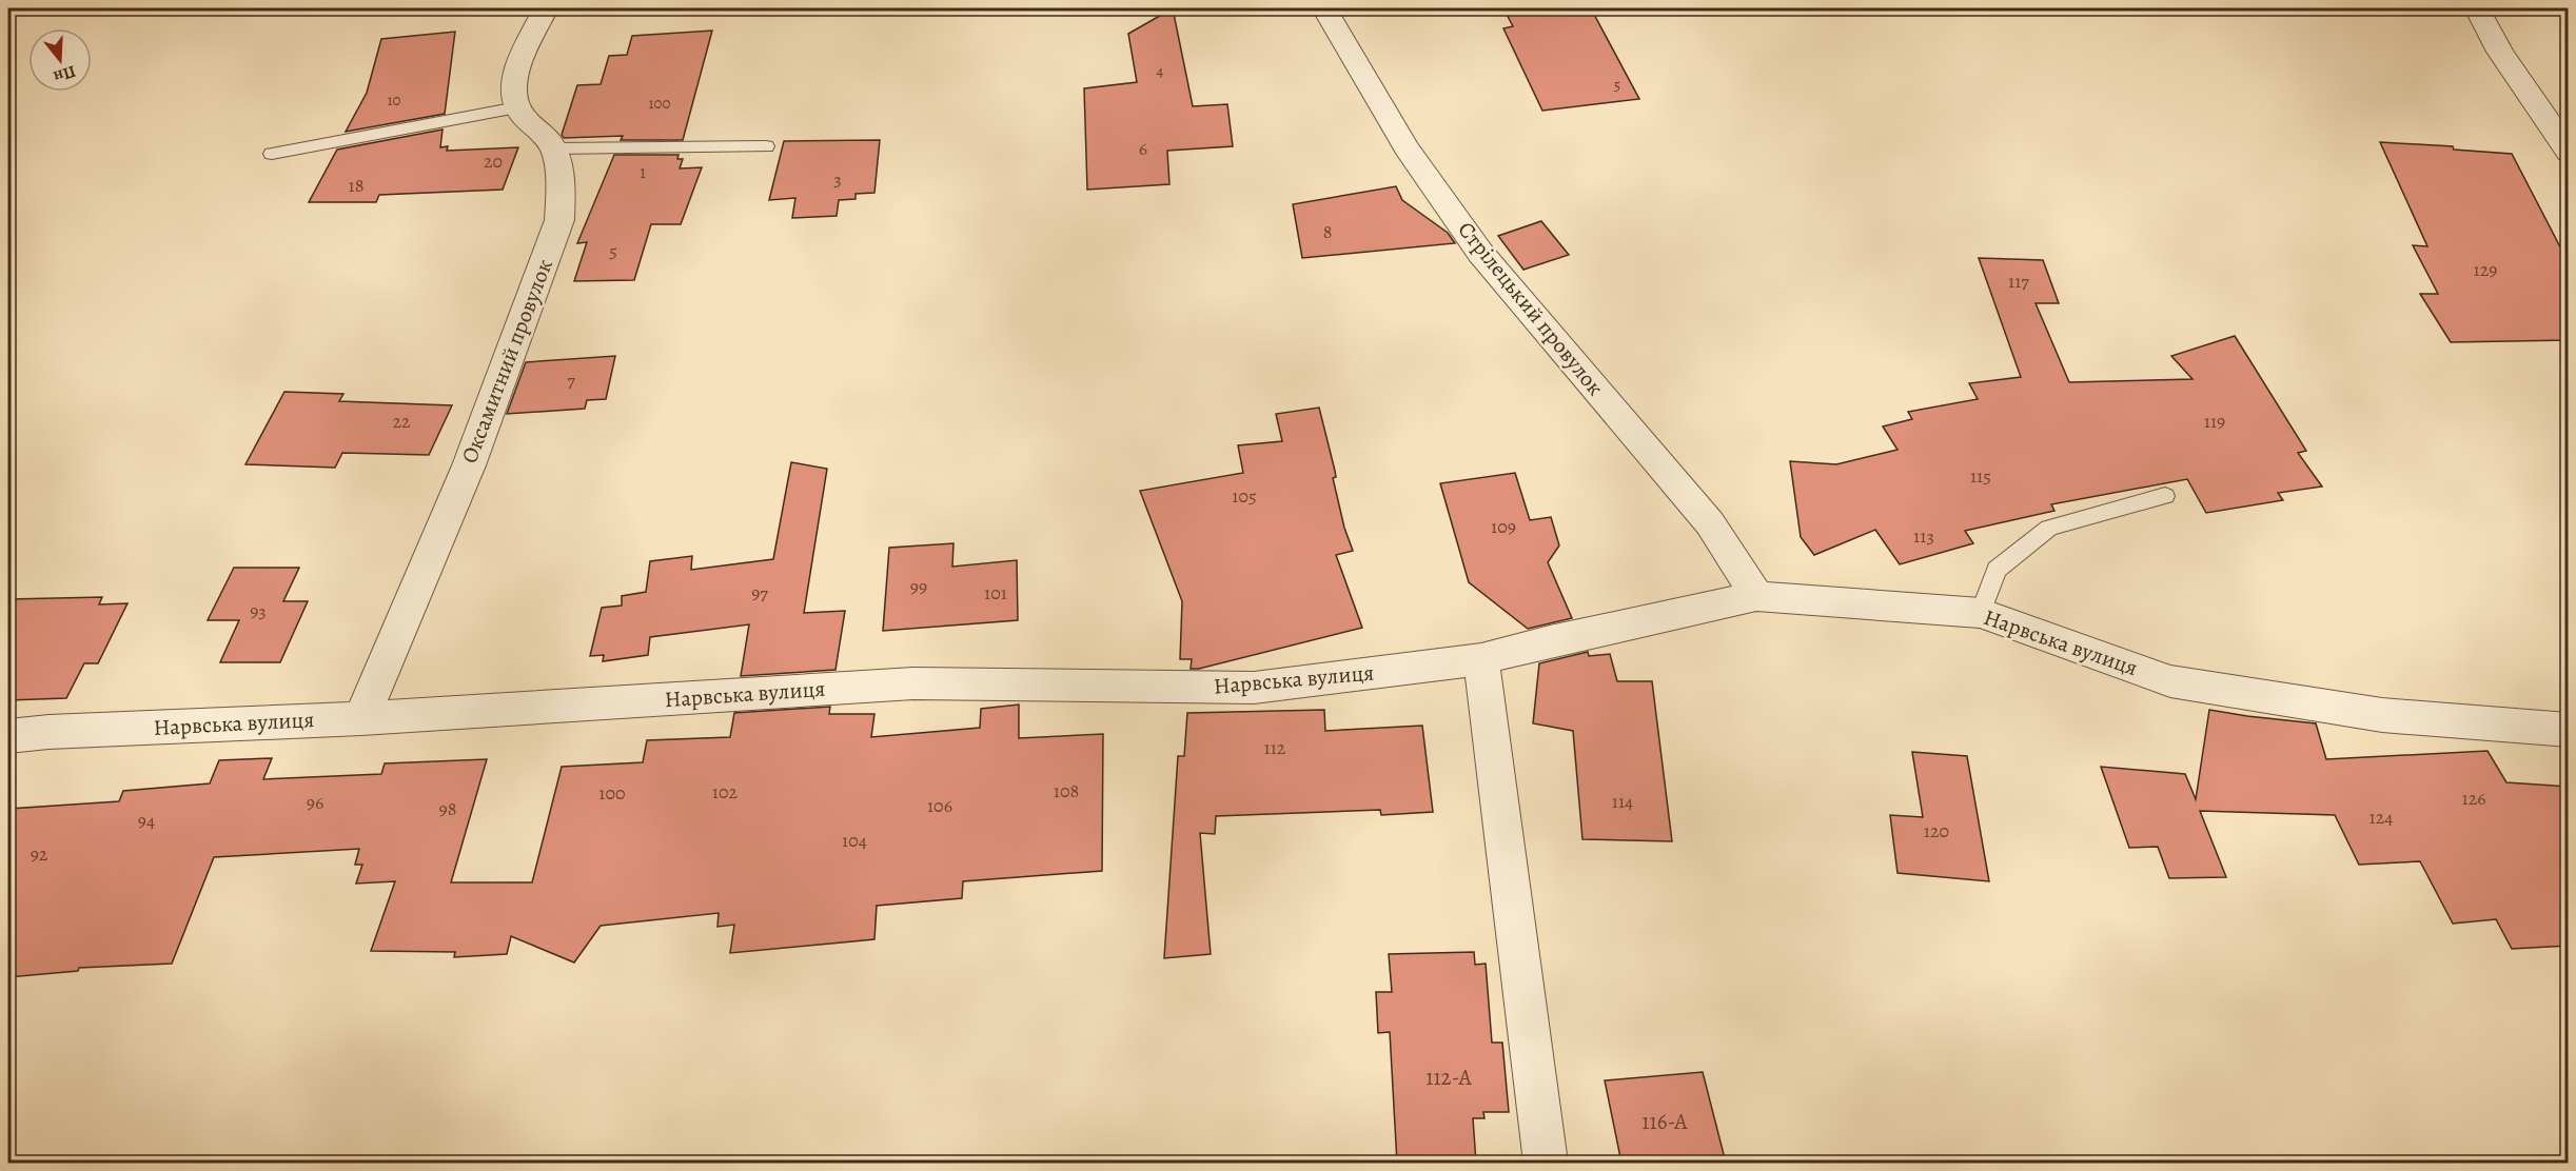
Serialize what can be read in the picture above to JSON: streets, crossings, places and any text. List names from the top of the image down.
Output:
{
  "streets": {
    "street": ["Стрілецький провулок", "Оксамитний провулок", "Нарвська вулиця"]
  },
  "crossings": [
    ["Стрілецький провулок", "Нарвська вулиця"],
    ["Оксамитний провулок", "Нарвська вулиця"]
  ],
  "house_numbers": [
    "4",
    "5",
    "10",
    "100",
    "6",
    "20",
    "1",
    "3",
    "18",
    "8",
    "5",
    "129",
    "117",
    "7",
    "22",
    "119",
    "115",
    "105",
    "109",
    "113",
    "99",
    "97",
    "101",
    "93",
    "112",
    "108",
    "102",
    "100",
    "126",
    "114",
    "96",
    "106",
    "98",
    "124",
    "94",
    "120",
    "104",
    "92",
    "112-А",
    "116-А"
  ],
  "north": "bottom"
}
